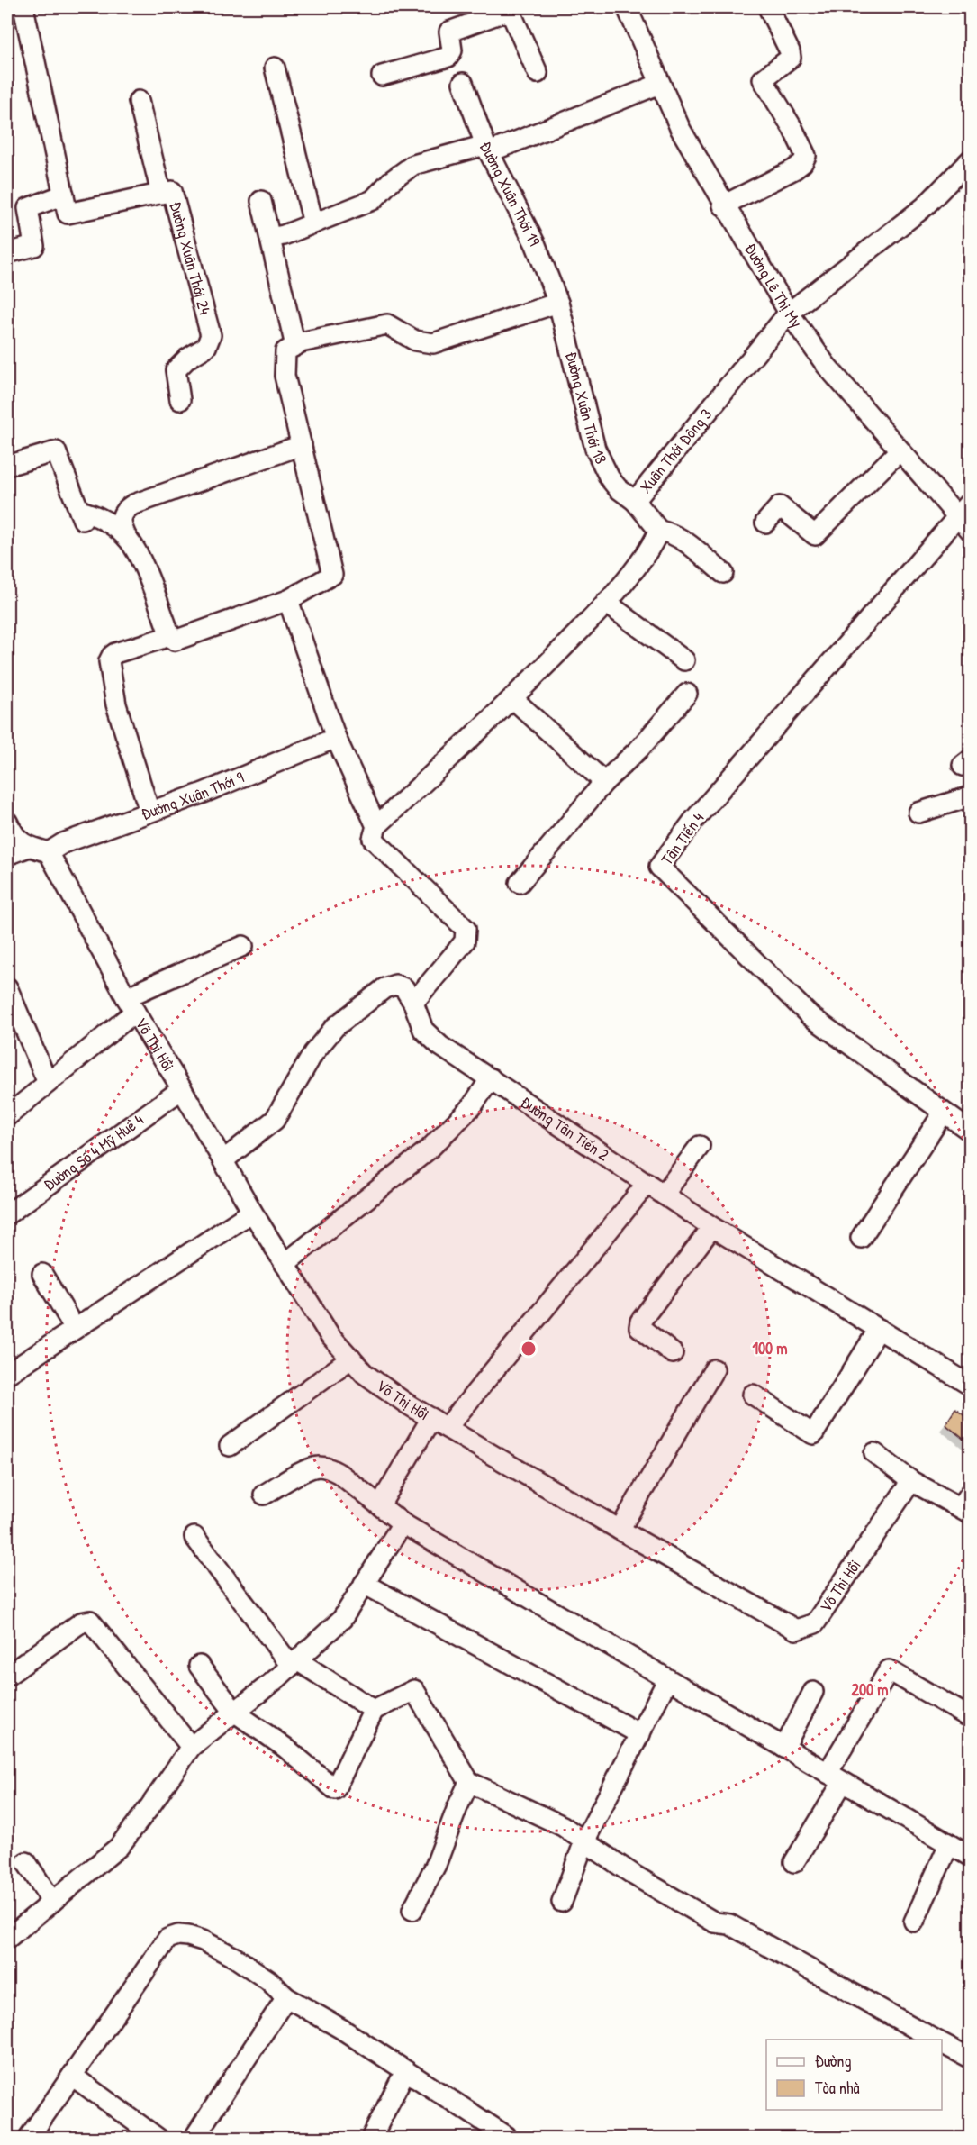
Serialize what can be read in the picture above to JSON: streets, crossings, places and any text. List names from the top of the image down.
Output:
{
  "streets": {
    "street": [
      "Đường Xuân Thới 19",
      "Đường Xuân Thới 24",
      "Đường Lê Thị My",
      "Đường Xuân Thới 18",
      "Xuân Thới Đông 3",
      "Đường Xuân Thới 9",
      "Tân Tiến 4",
      "Võ Thị Hồi",
      "Đường Tân Tiến 2",
      "Đường Số 4 Mỹ Huề 4"
    ]
  },
  "crossings": [
    ["Đường Xuân Thới 19", "Đường Xuân Thới 18"],
    ["Đường Lê Thị My", "Xuân Thới Đông 3"],
    ["Đường Lê Thị My", "Tân Tiến 4"],
    ["Đường Xuân Thới 18", "Xuân Thới Đông 3"],
    ["Đường Xuân Thới 9", "Võ Thị Hồi"],
    ["Võ Thị Hồi", "Đường Tân Tiến 2"],
    ["Võ Thị Hồi", "Đường Số 4 Mỹ Huề 4"]
  ],
  "legend": ["Đường", "Tòa nhà"],
  "rings": ["100 m", "200 m"]
}
